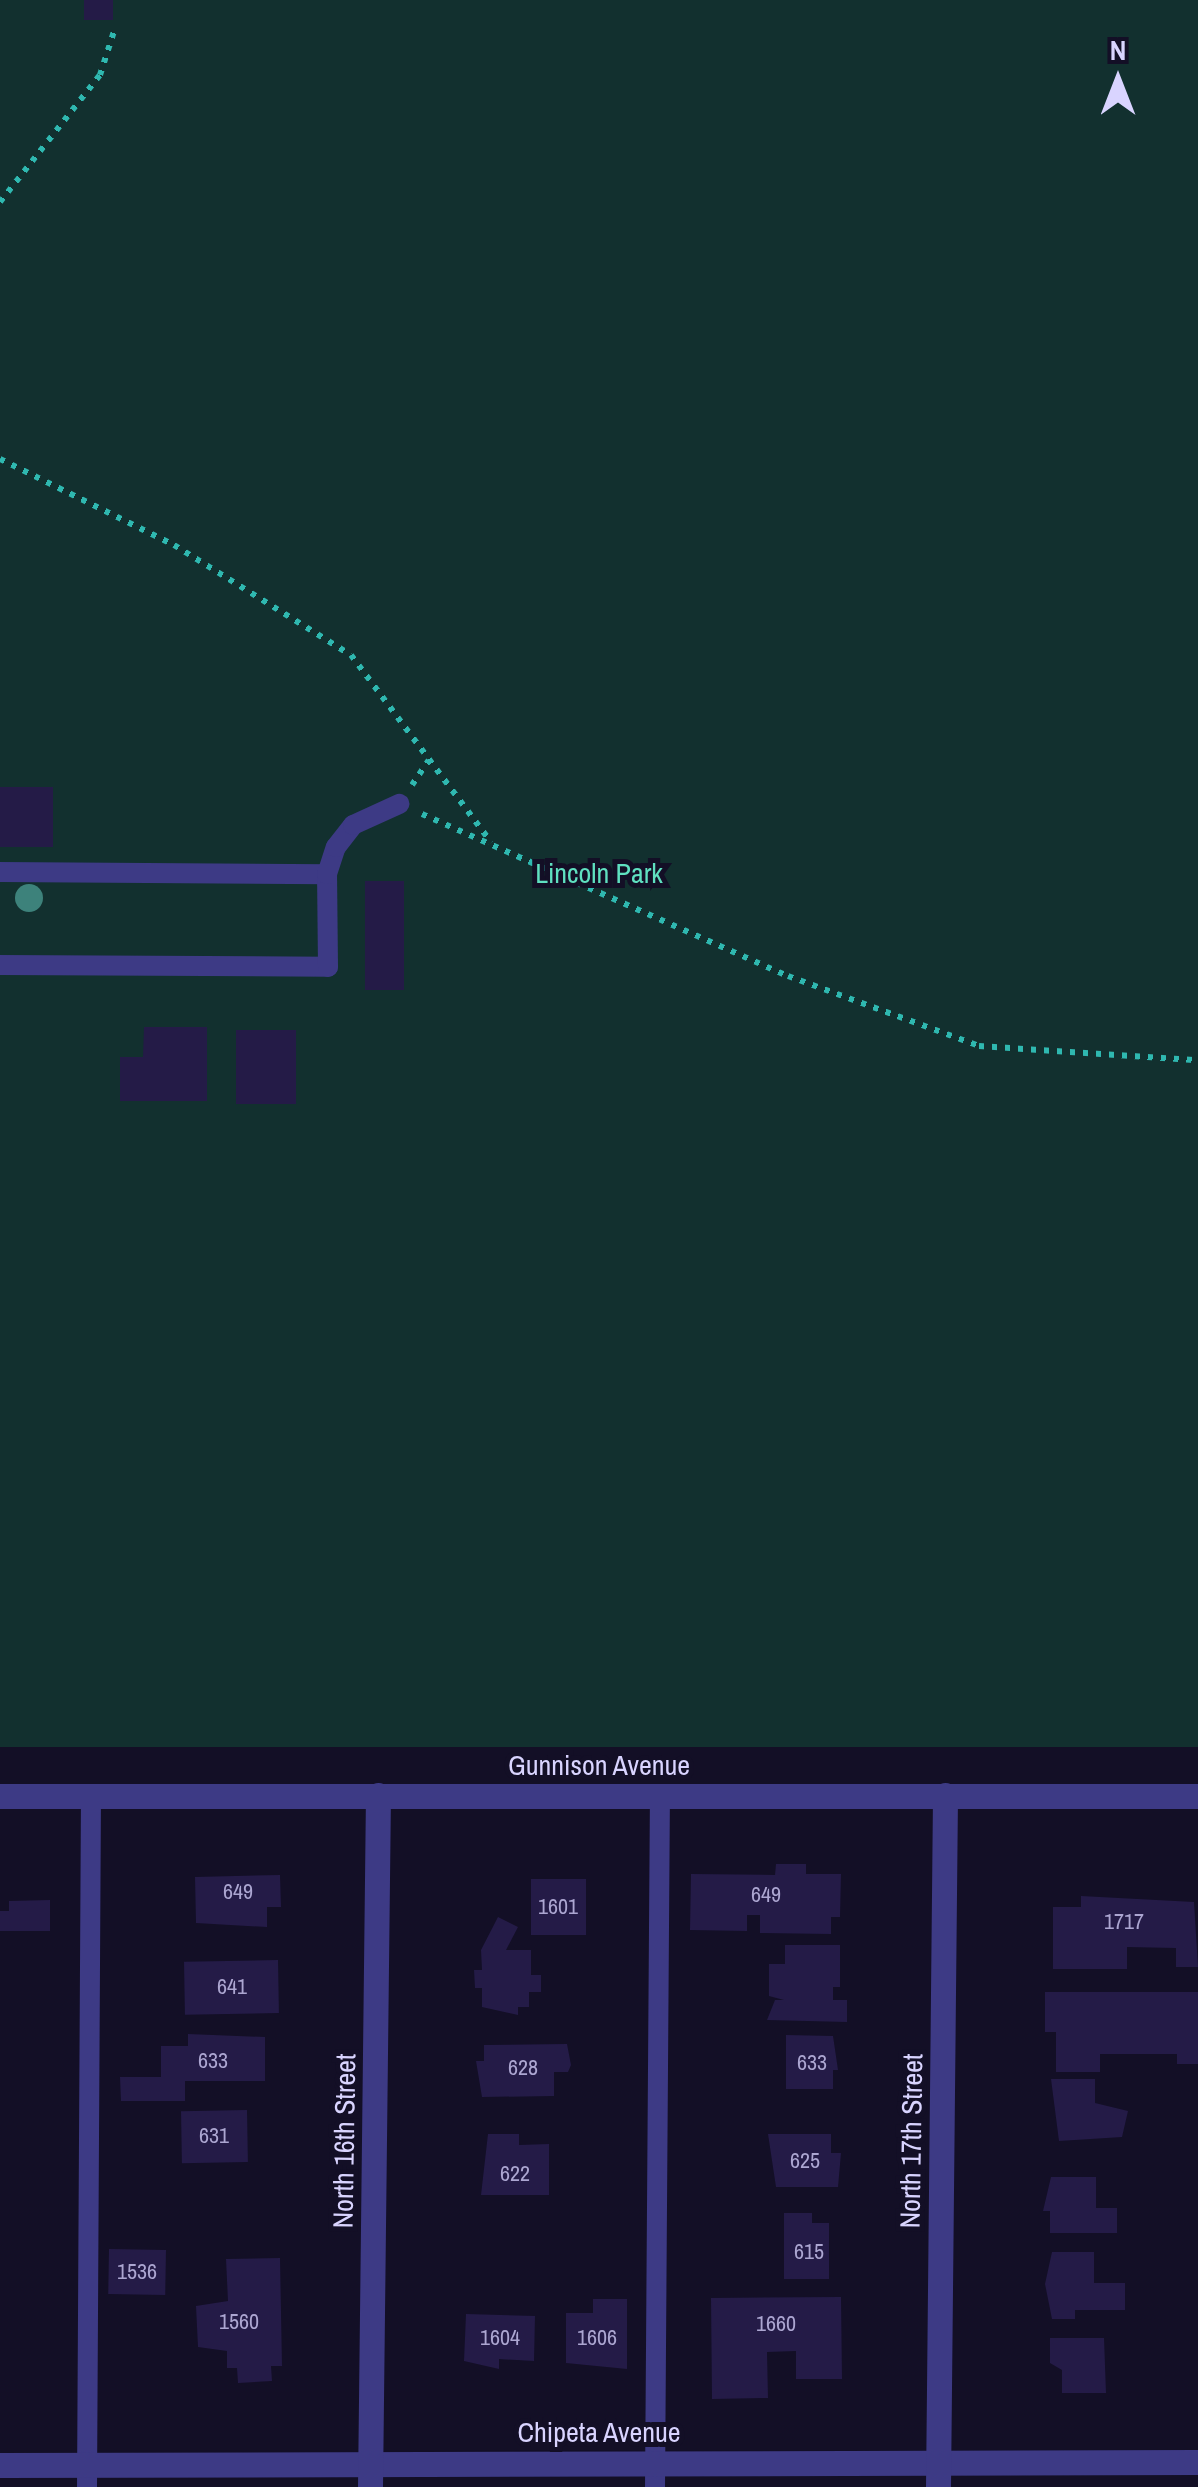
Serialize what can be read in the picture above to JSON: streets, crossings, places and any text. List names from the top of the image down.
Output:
{
  "streets": {
    "street": [
      "Gunnison Avenue",
      "North 16th Street",
      "North 17th Street",
      "Chipeta Avenue"
    ]
  },
  "crossings": [
    ["Gunnison Avenue", "North 16th Street"],
    ["Gunnison Avenue", "North 17th Street"],
    ["North 16th Street", "Chipeta Avenue"],
    ["North 17th Street", "Chipeta Avenue"]
  ],
  "parks": ["Lincoln Park"],
  "house_numbers": [
    "649",
    "649",
    "1601",
    "1717",
    "641",
    "633",
    "633",
    "628",
    "631",
    "625",
    "622",
    "615",
    "1536",
    "1560",
    "1660",
    "1604",
    "1606"
  ],
  "north": "top"
}
